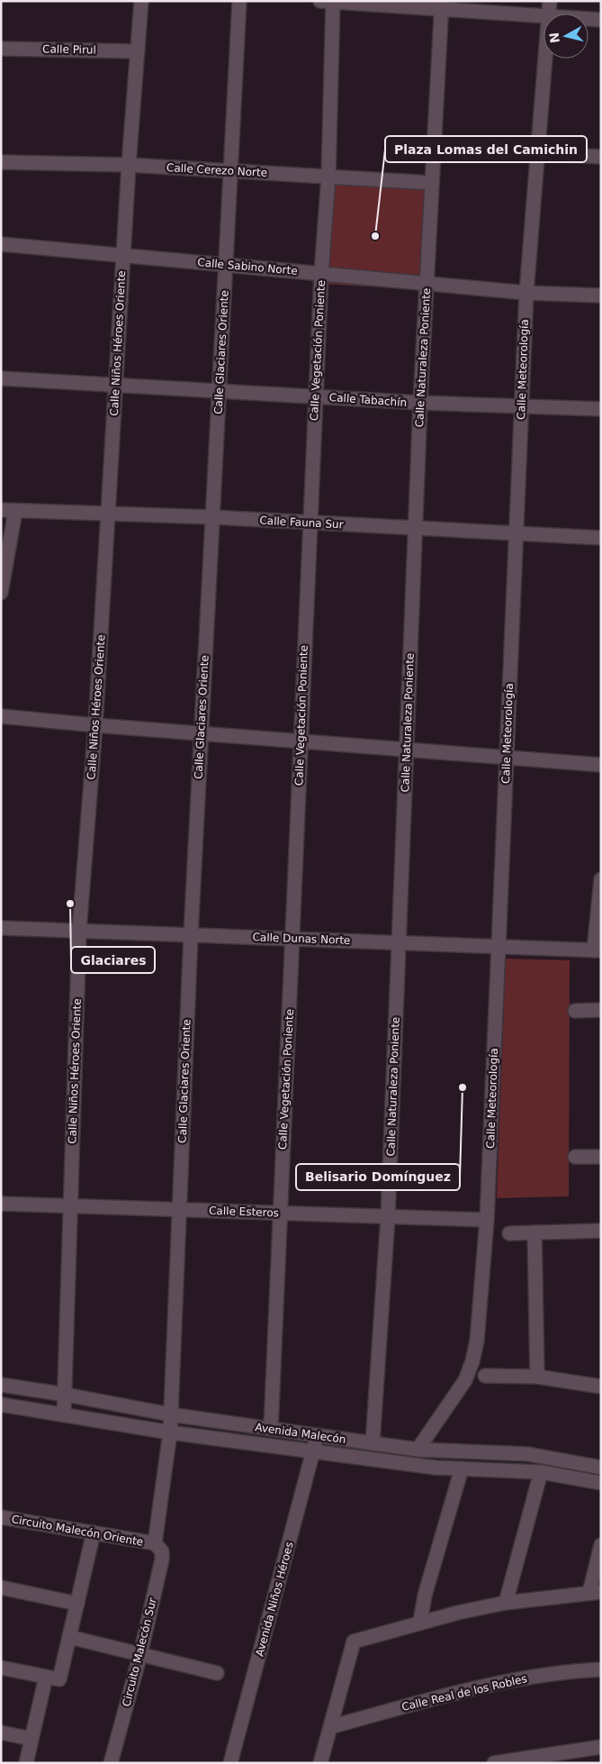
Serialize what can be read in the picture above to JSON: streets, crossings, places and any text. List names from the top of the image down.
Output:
{
  "streets": {
    "street": [
      "Calle Pirul",
      "Calle Cerezo Norte",
      "Calle Sabino Norte",
      "Calle Niños Héroes Oriente",
      "Calle Vegetación Poniente",
      "Calle Glaciares Oriente",
      "Calle Naturaleza Poniente",
      "Calle Meteorología",
      "Calle Tabachín",
      "Calle Fauna Sur",
      "Calle Dunas Norte",
      "Calle Esteros",
      "Avenida Malecón",
      "Circuito Malecón Oriente",
      "Avenida Niños Héroes",
      "Circuito Malecón Sur",
      "Calle Real de los Robles"
    ]
  },
  "crossings": [
    ["Calle Pirul", "Calle Niños Héroes Oriente"],
    ["Calle Cerezo Norte", "Calle Niños Héroes Oriente"],
    ["Calle Cerezo Norte", "Calle Vegetación Poniente"],
    ["Calle Cerezo Norte", "Calle Glaciares Oriente"],
    ["Calle Cerezo Norte", "Calle Naturaleza Poniente"],
    ["Calle Sabino Norte", "Calle Niños Héroes Oriente"],
    ["Calle Sabino Norte", "Calle Vegetación Poniente"],
    ["Calle Sabino Norte", "Calle Glaciares Oriente"],
    ["Calle Sabino Norte", "Calle Naturaleza Poniente"],
    ["Calle Sabino Norte", "Calle Meteorología"],
    ["Calle Niños Héroes Oriente", "Calle Tabachín"],
    ["Calle Niños Héroes Oriente", "Calle Fauna Sur"],
    ["Calle Niños Héroes Oriente", "Calle Dunas Norte"],
    ["Calle Niños Héroes Oriente", "Calle Esteros"],
    ["Calle Niños Héroes Oriente", "Avenida Malecón"],
    ["Calle Vegetación Poniente", "Calle Tabachín"],
    ["Calle Vegetación Poniente", "Calle Fauna Sur"],
    ["Calle Vegetación Poniente", "Calle Dunas Norte"],
    ["Calle Vegetación Poniente", "Calle Esteros"],
    ["Calle Vegetación Poniente", "Avenida Malecón"],
    ["Calle Glaciares Oriente", "Calle Tabachín"],
    ["Calle Glaciares Oriente", "Calle Fauna Sur"],
    ["Calle Glaciares Oriente", "Calle Dunas Norte"],
    ["Calle Glaciares Oriente", "Calle Esteros"],
    ["Calle Glaciares Oriente", "Avenida Malecón"],
    ["Calle Glaciares Oriente", "Circuito Malecón Oriente"],
    ["Calle Glaciares Oriente", "Circuito Malecón Sur"],
    ["Calle Naturaleza Poniente", "Calle Tabachín"],
    ["Calle Naturaleza Poniente", "Calle Fauna Sur"],
    ["Calle Naturaleza Poniente", "Calle Dunas Norte"],
    ["Calle Naturaleza Poniente", "Calle Esteros"],
    ["Calle Naturaleza Poniente", "Avenida Malecón"],
    ["Calle Meteorología", "Calle Tabachín"],
    ["Calle Meteorología", "Calle Fauna Sur"],
    ["Calle Meteorología", "Calle Dunas Norte"],
    ["Calle Meteorología", "Calle Esteros"],
    ["Calle Meteorología", "Avenida Malecón"],
    ["Avenida Malecón", "Avenida Niños Héroes"],
    ["Circuito Malecón Oriente", "Circuito Malecón Sur"]
  ],
  "places": ["Plaza Lomas del Camichin", "Glaciares", "Belisario Domínguez"],
  "north": "left"
}
